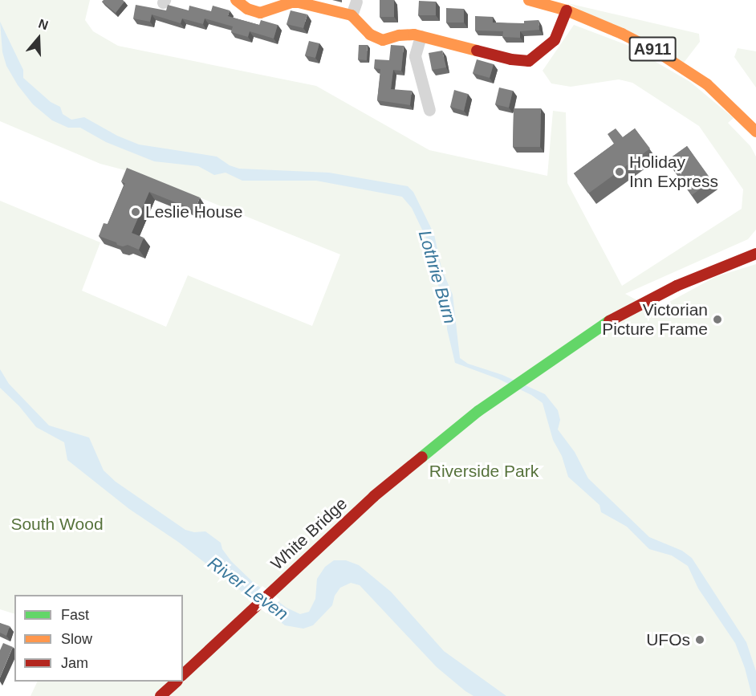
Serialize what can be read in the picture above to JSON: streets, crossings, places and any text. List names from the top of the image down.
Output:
{
  "streets": {
    "main road": ["A911", "White Bridge"]
  },
  "water": ["Lothrie Burn", "River Leven"],
  "parks": ["Riverside Park", "South Wood"],
  "places": [
    "Holiday Inn Express",
    "Leslie House",
    "Victorian Picture Frame",
    "UFOs"
  ],
  "legend": ["Fast", "Slow", "Jam"],
  "north": "top"
}
